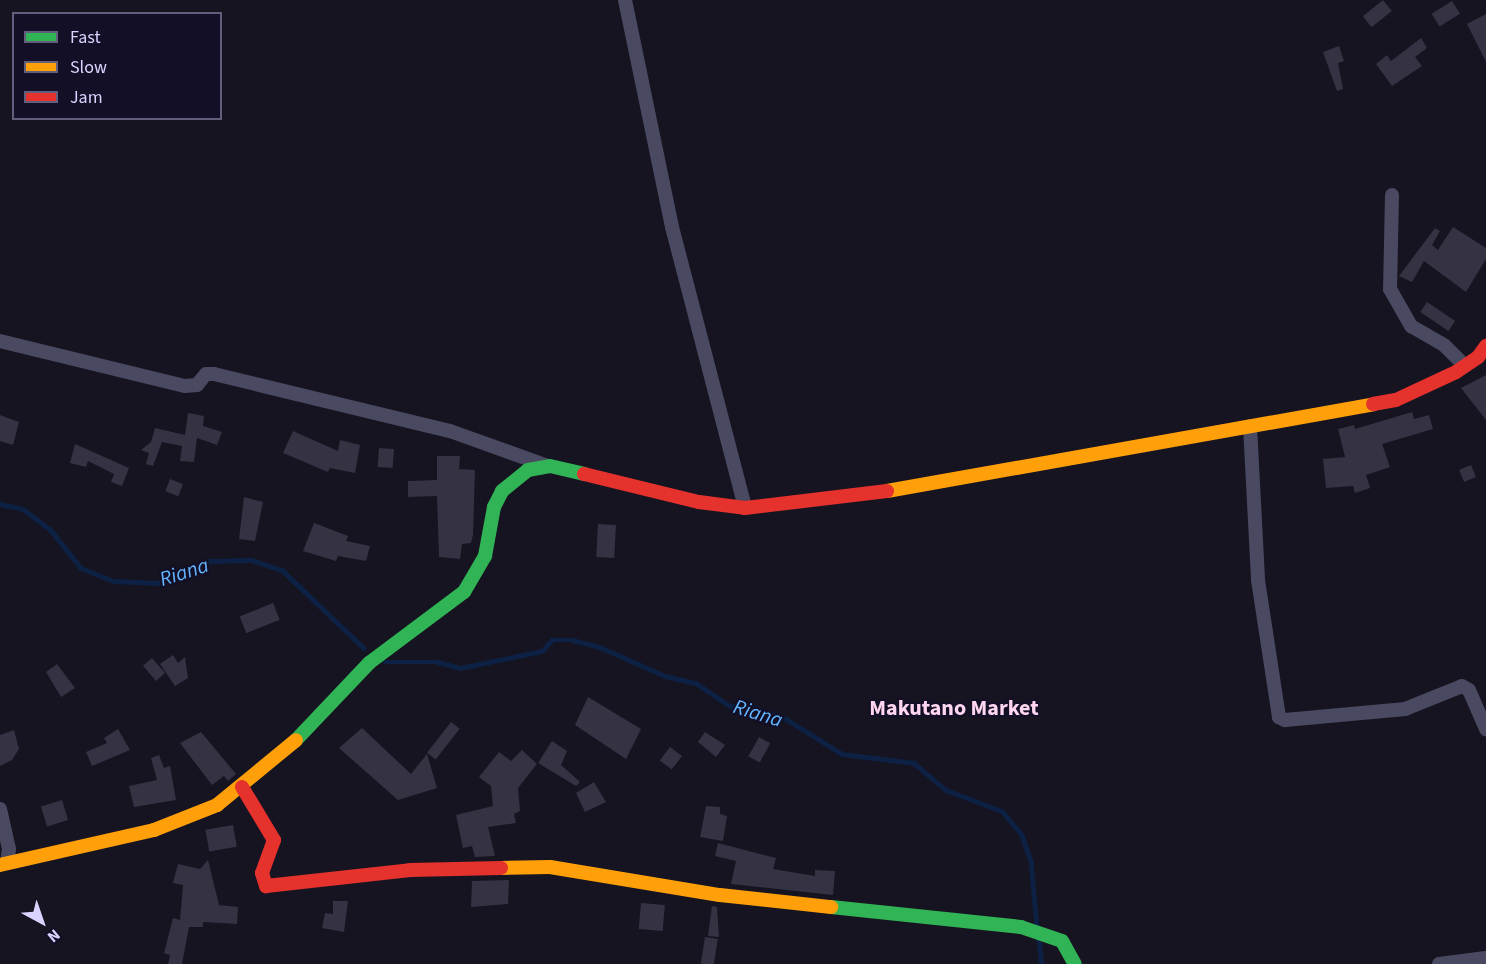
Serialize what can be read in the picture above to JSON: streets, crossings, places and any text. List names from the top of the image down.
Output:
{
  "districts": ["Makutano Market"],
  "water": ["Riana"],
  "legend": ["Fast", "Slow", "Jam"],
  "north": "bottom right"
}
